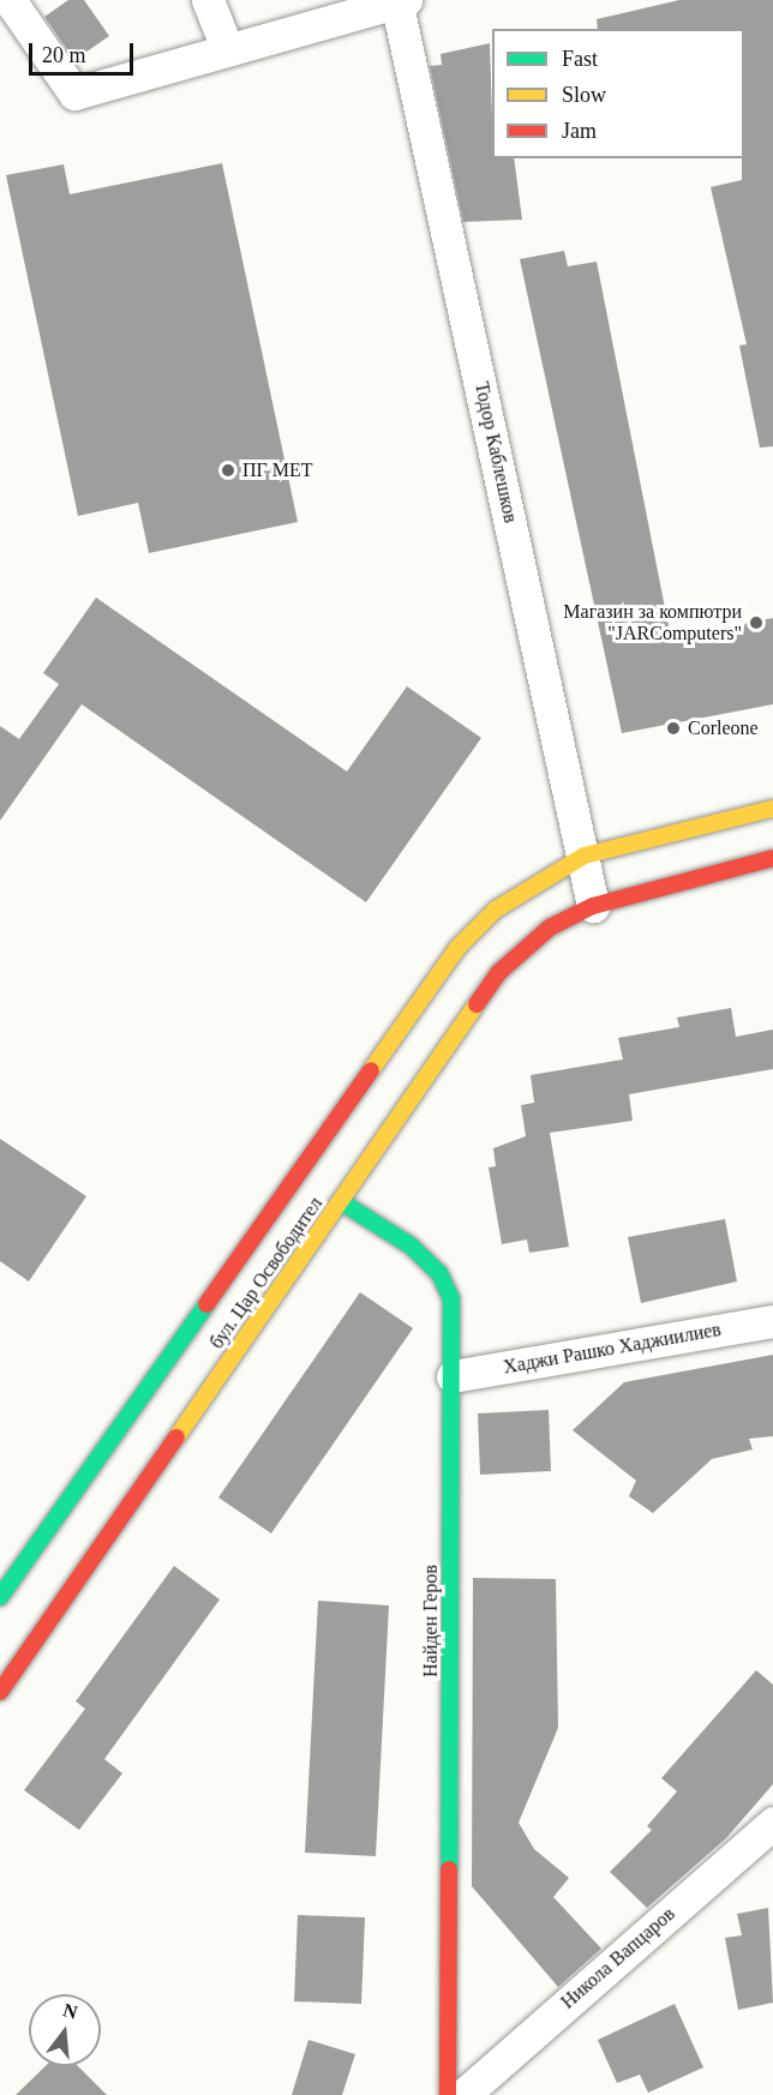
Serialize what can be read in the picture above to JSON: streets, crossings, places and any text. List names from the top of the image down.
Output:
{
  "streets": {
    "street": [
      "Тодор Каблешков",
      "бул. Цар Освободител",
      "Хаджи Рашко Хаджиилиев",
      "Найден Геров",
      "Никола Вапцаров"
    ]
  },
  "crossings": [
    ["Тодор Каблешков", "бул. Цар Освободител"],
    ["бул. Цар Освободител", "Найден Геров"],
    ["Хаджи Рашко Хаджиилиев", "Найден Геров"]
  ],
  "places": ["ПГ МЕТ", "Магазин за компютри \"JARComputers\"", "Corleone"],
  "legend": ["Fast", "Slow", "Jam"],
  "scale_bar": "20 m",
  "north": "top"
}
